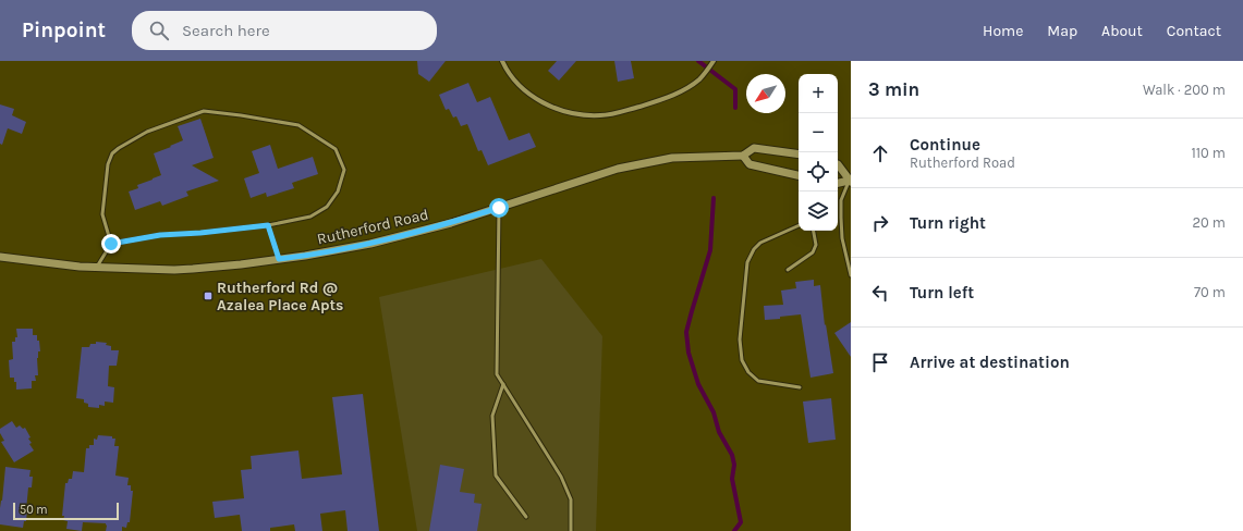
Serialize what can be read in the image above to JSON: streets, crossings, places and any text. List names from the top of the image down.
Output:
{
  "streets": {
    "street": ["Rutherford Road"]
  },
  "places": {
    "transit": ["Rutherford Rd @ Azalea Place Apts"]
  },
  "scale_bar": "50 m",
  "north": "bottom left",
  "page": {
    "header": "Pinpoint",
    "search": "Search here",
    "nav": [
      "Home",
      "Map",
      "About",
      "Contact"
    ],
    "heading": ["3 min", "Walk · 200 m"],
    "map_buttons": ["+", "−"],
    "list": [
      ["Continue", "Rutherford Road", "110 m"],
      ["Turn right", "20 m"],
      ["Turn left", "70 m"],
      "Arrive at destination"
    ],
    "scale": "50 m"
  }
}
